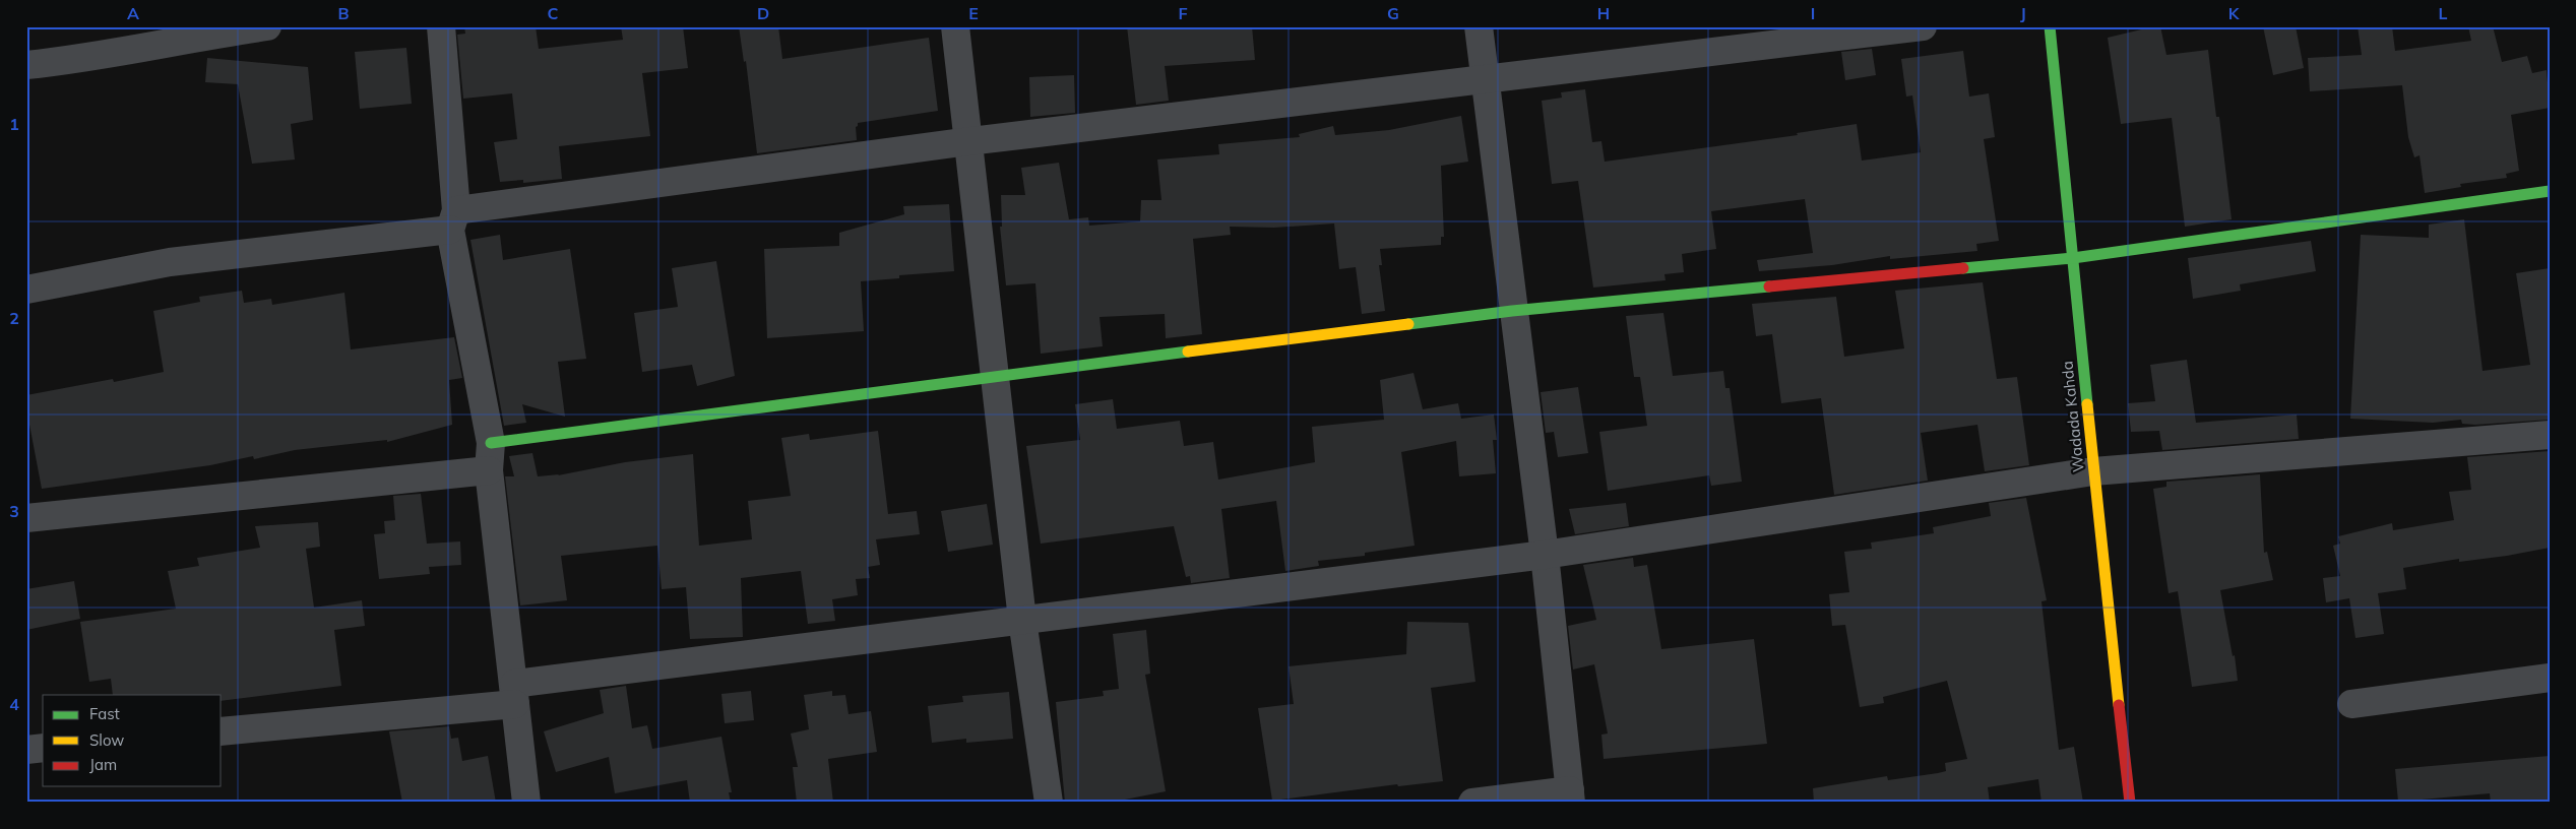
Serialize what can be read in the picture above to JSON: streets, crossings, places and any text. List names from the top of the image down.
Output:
{
  "streets": {
    "street": ["Wadada Kahda"]
  },
  "legend": ["Fast", "Slow", "Jam"],
  "grid": {
    "columns": [
      "A",
      "B",
      "C",
      "D",
      "E",
      "F",
      "G",
      "H",
      "I",
      "J",
      "K",
      "L"
    ],
    "rows": [
      "1",
      "2",
      "3",
      "4"
    ]
  }
}
